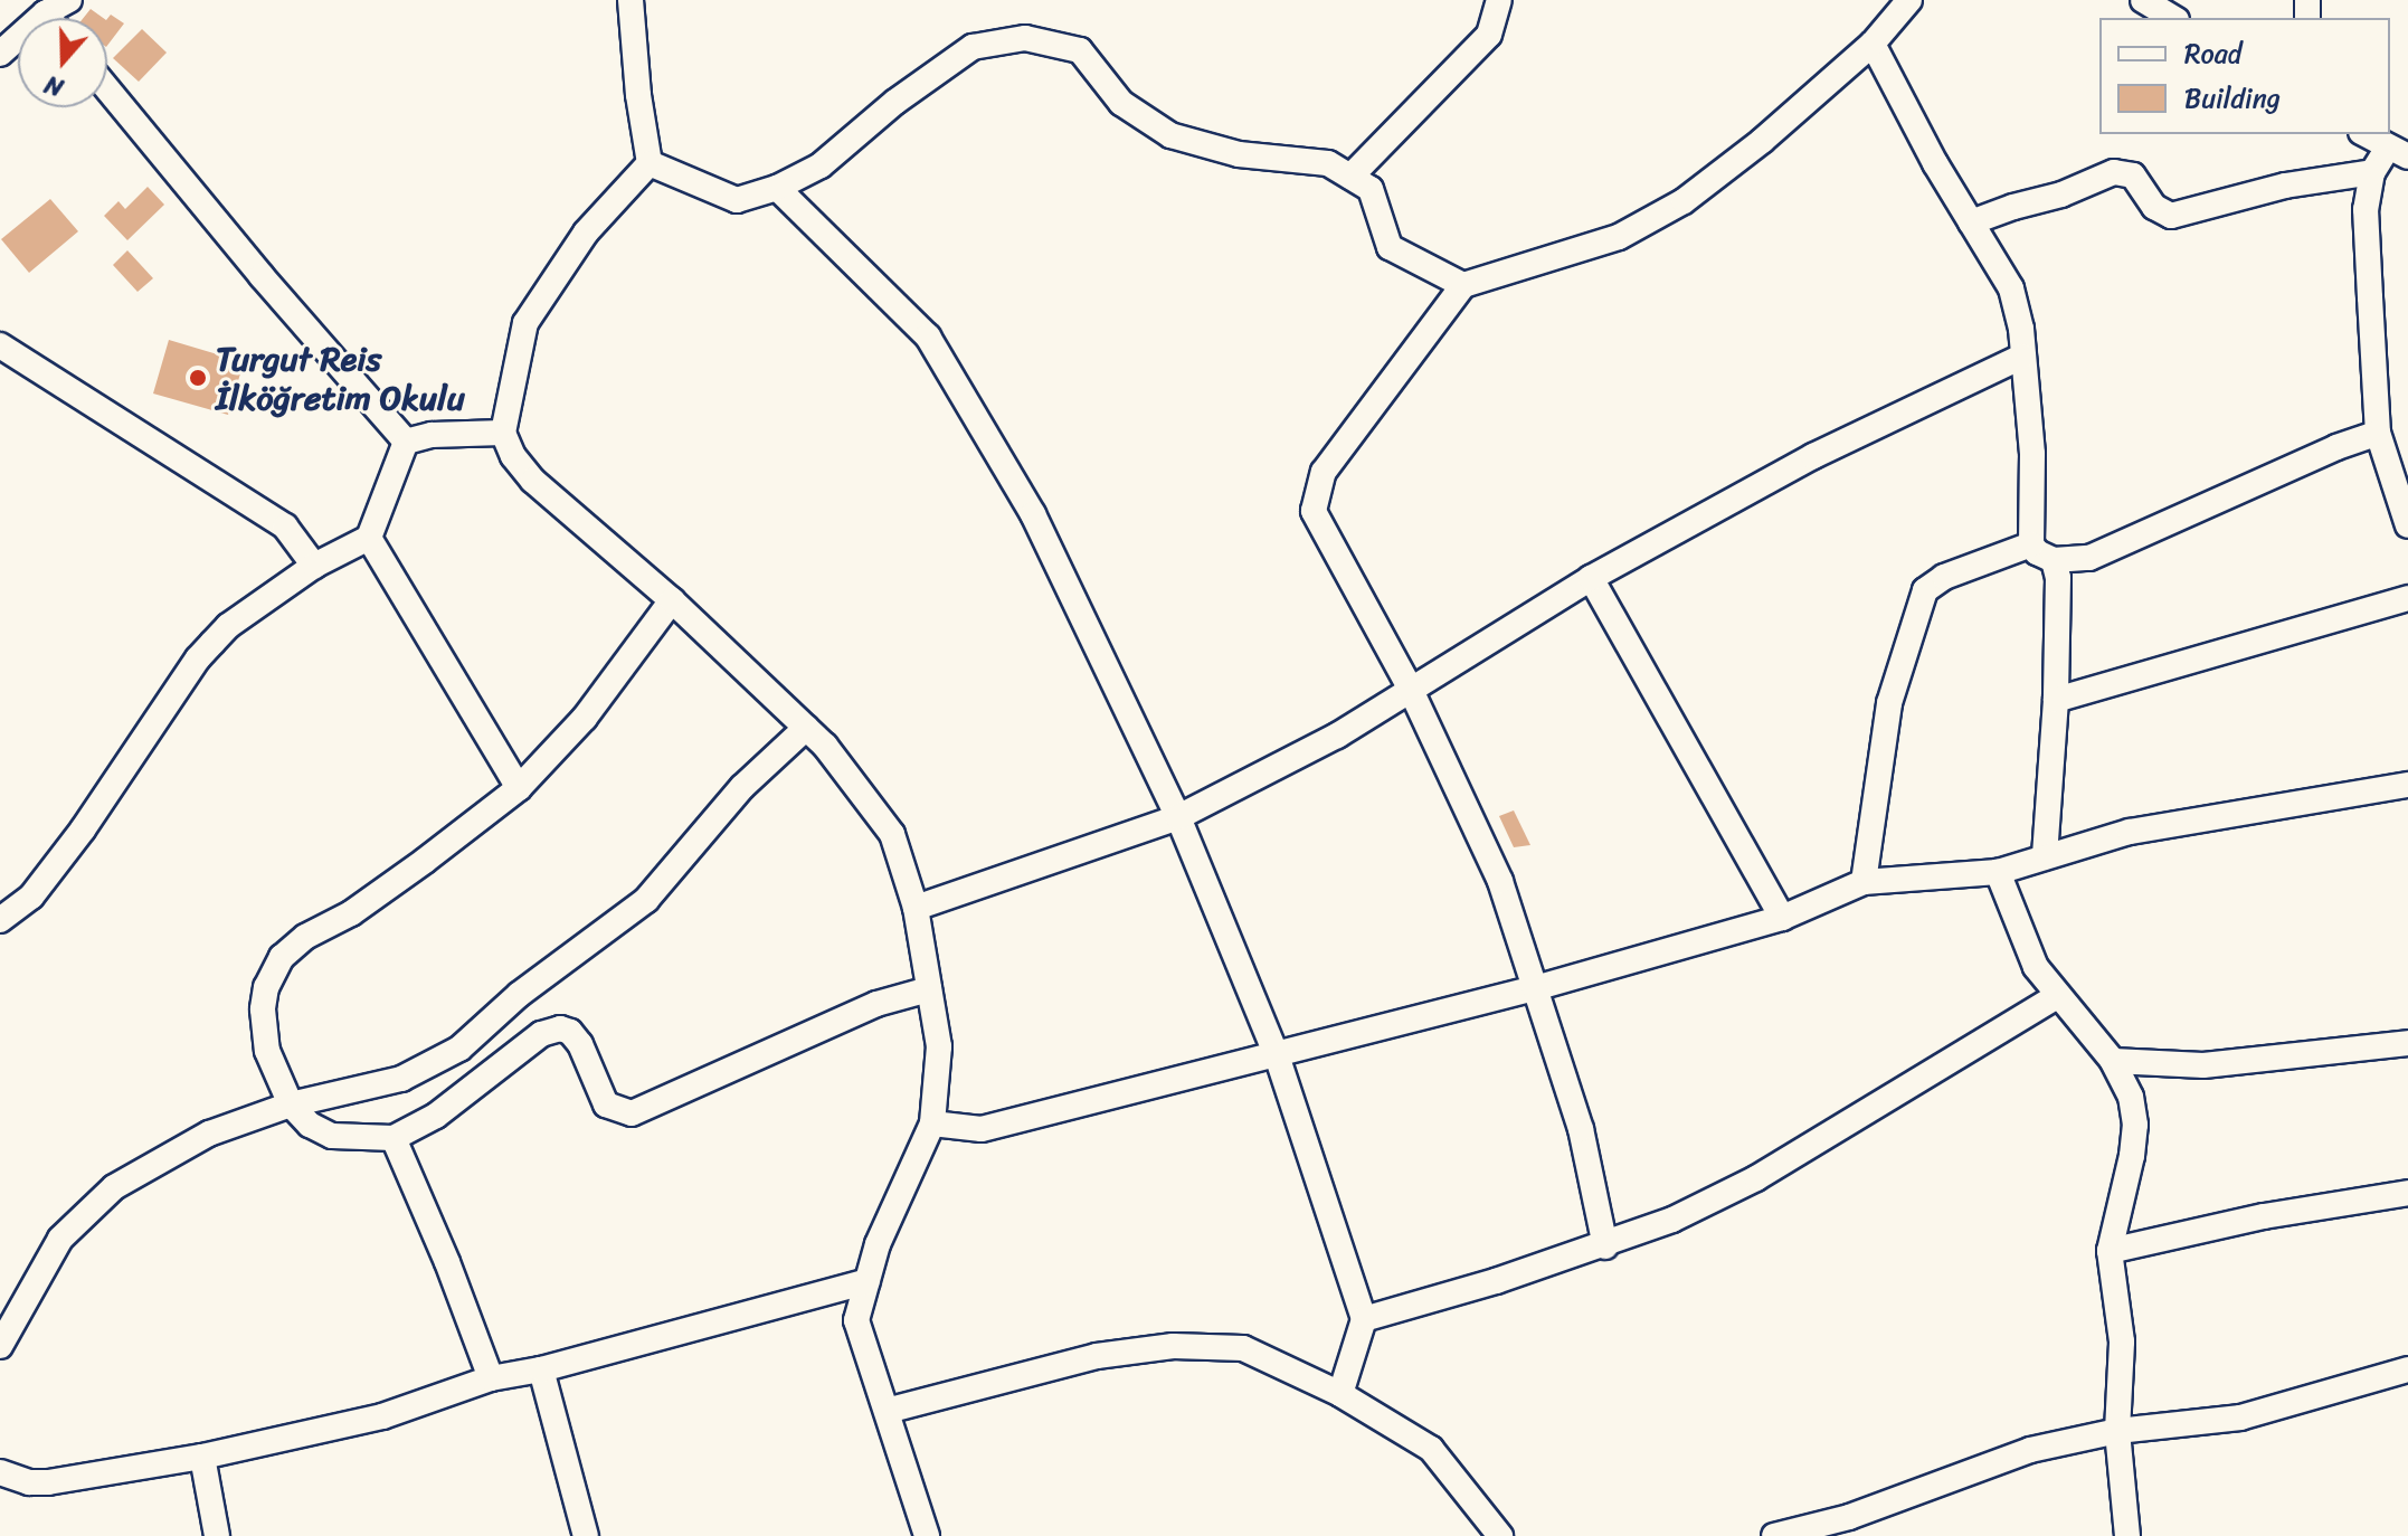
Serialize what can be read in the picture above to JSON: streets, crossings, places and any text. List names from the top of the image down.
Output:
{
  "places": ["Turgut Reis İlköğretim Okulu"],
  "legend": ["Road", "Building"],
  "north": "bottom"
}
